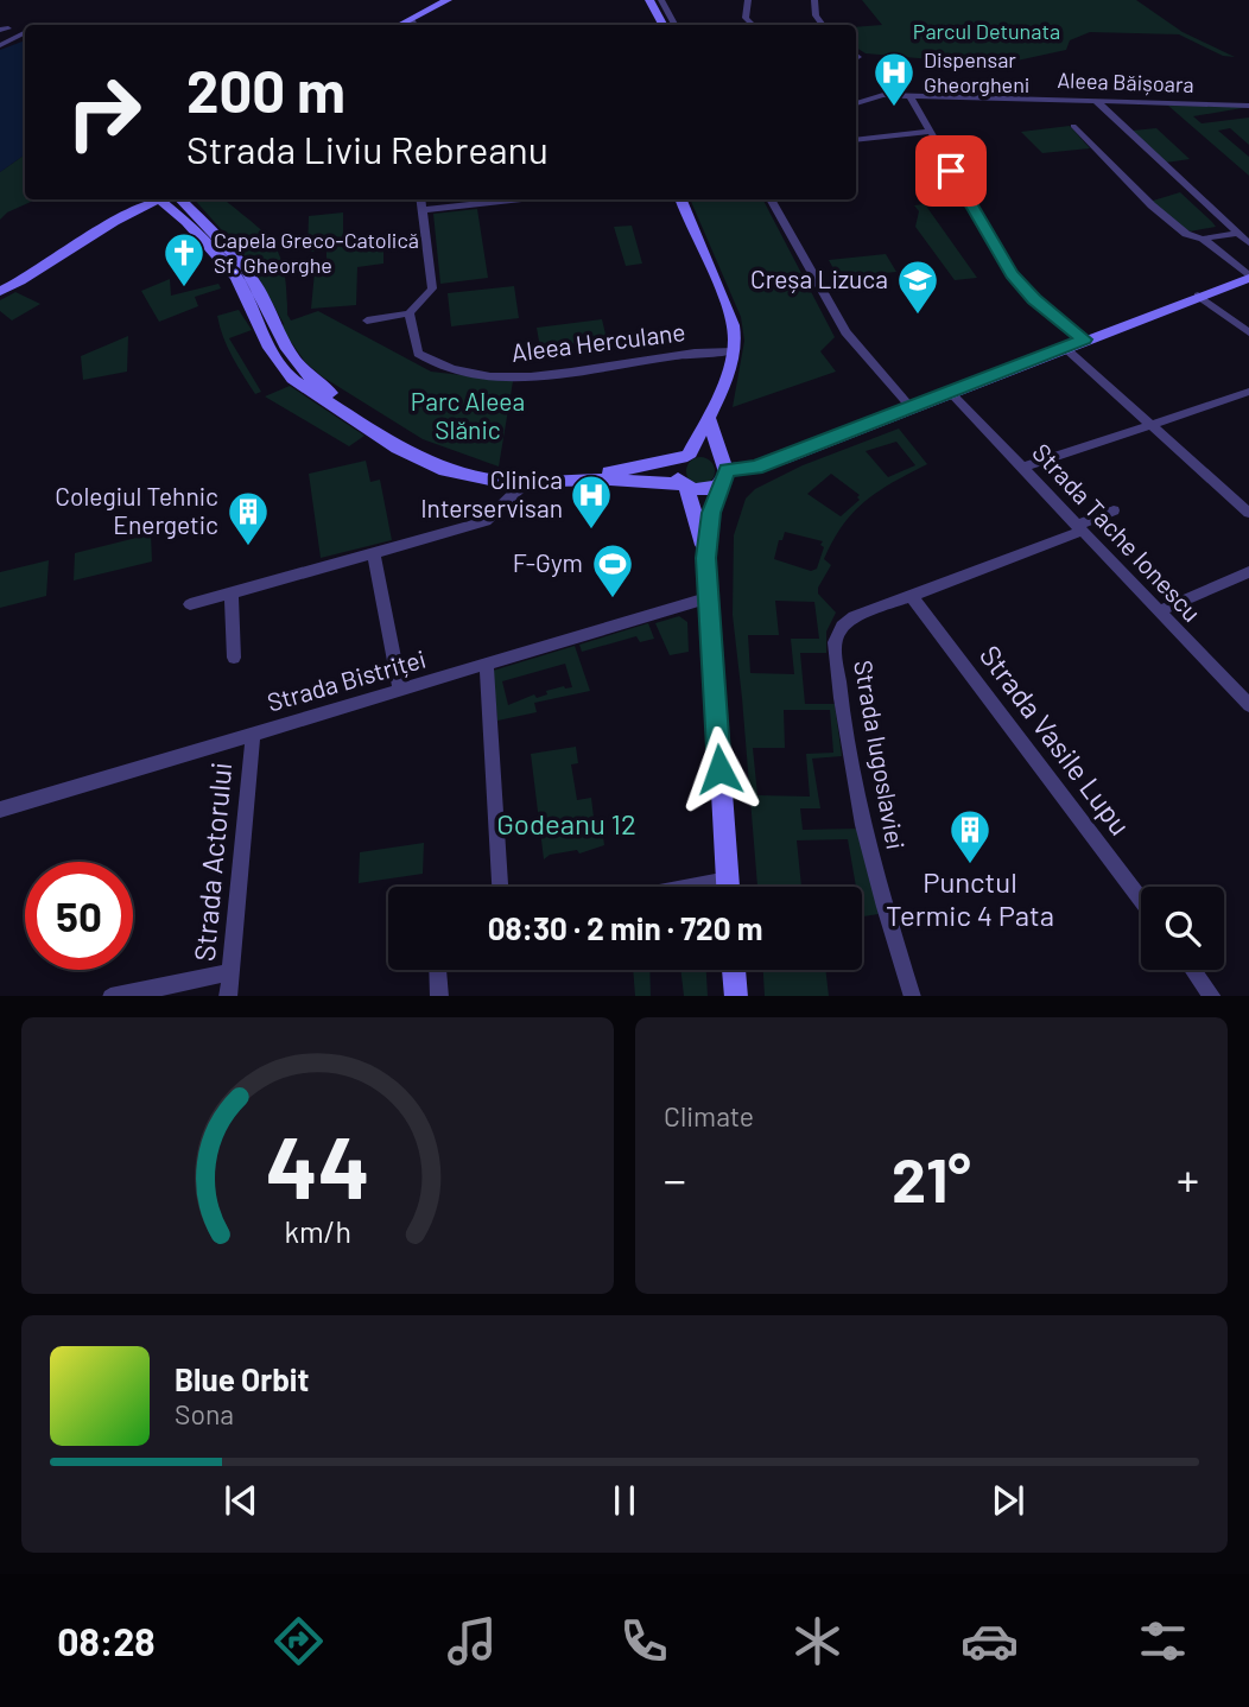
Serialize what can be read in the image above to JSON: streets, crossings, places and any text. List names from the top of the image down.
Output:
{
  "streets": {
    "street": [
      "Aleea Băișoara",
      "Aleea Herculane",
      "Strada Tache Ionescu",
      "Strada Bistriței",
      "Strada Vasile Lupu",
      "Strada Iugoslaviei",
      "Strada Actorului"
    ]
  },
  "crossings": [
    ["Strada Tache Ionescu", "Strada Iugoslaviei"],
    ["Strada Bistriței", "Strada Actorului"],
    ["Strada Vasile Lupu", "Strada Iugoslaviei"]
  ],
  "parks": ["Parcul Detunata", "Parc Aleea Slănic", "Godeanu 12"],
  "places": {
    "hospital": ["Dispensar Gheorgheni", "Clinica Interservisan"],
    "church": ["Capela Greco-Catolică Sf. Gheorghe"],
    "school or university": ["Creșa Lizuca"],
    "building": ["Colegiul Tehnic Energetic", "Punctul Termic 4 Pata"],
    "sports": ["F-Gym"]
  },
  "page": {
    "turn": ["200 m", "Strada Liviu Rebreanu"],
    "limit": "50",
    "trip": "08:30 · 2 min · 720 m",
    "tile": "Climate",
    "heat": ["−", "21°", "+"],
    "song": ["Blue Orbit", "Sona"],
    "tabs": "08:28",
    "gauge": ["44", "km/h"]
  }
}
